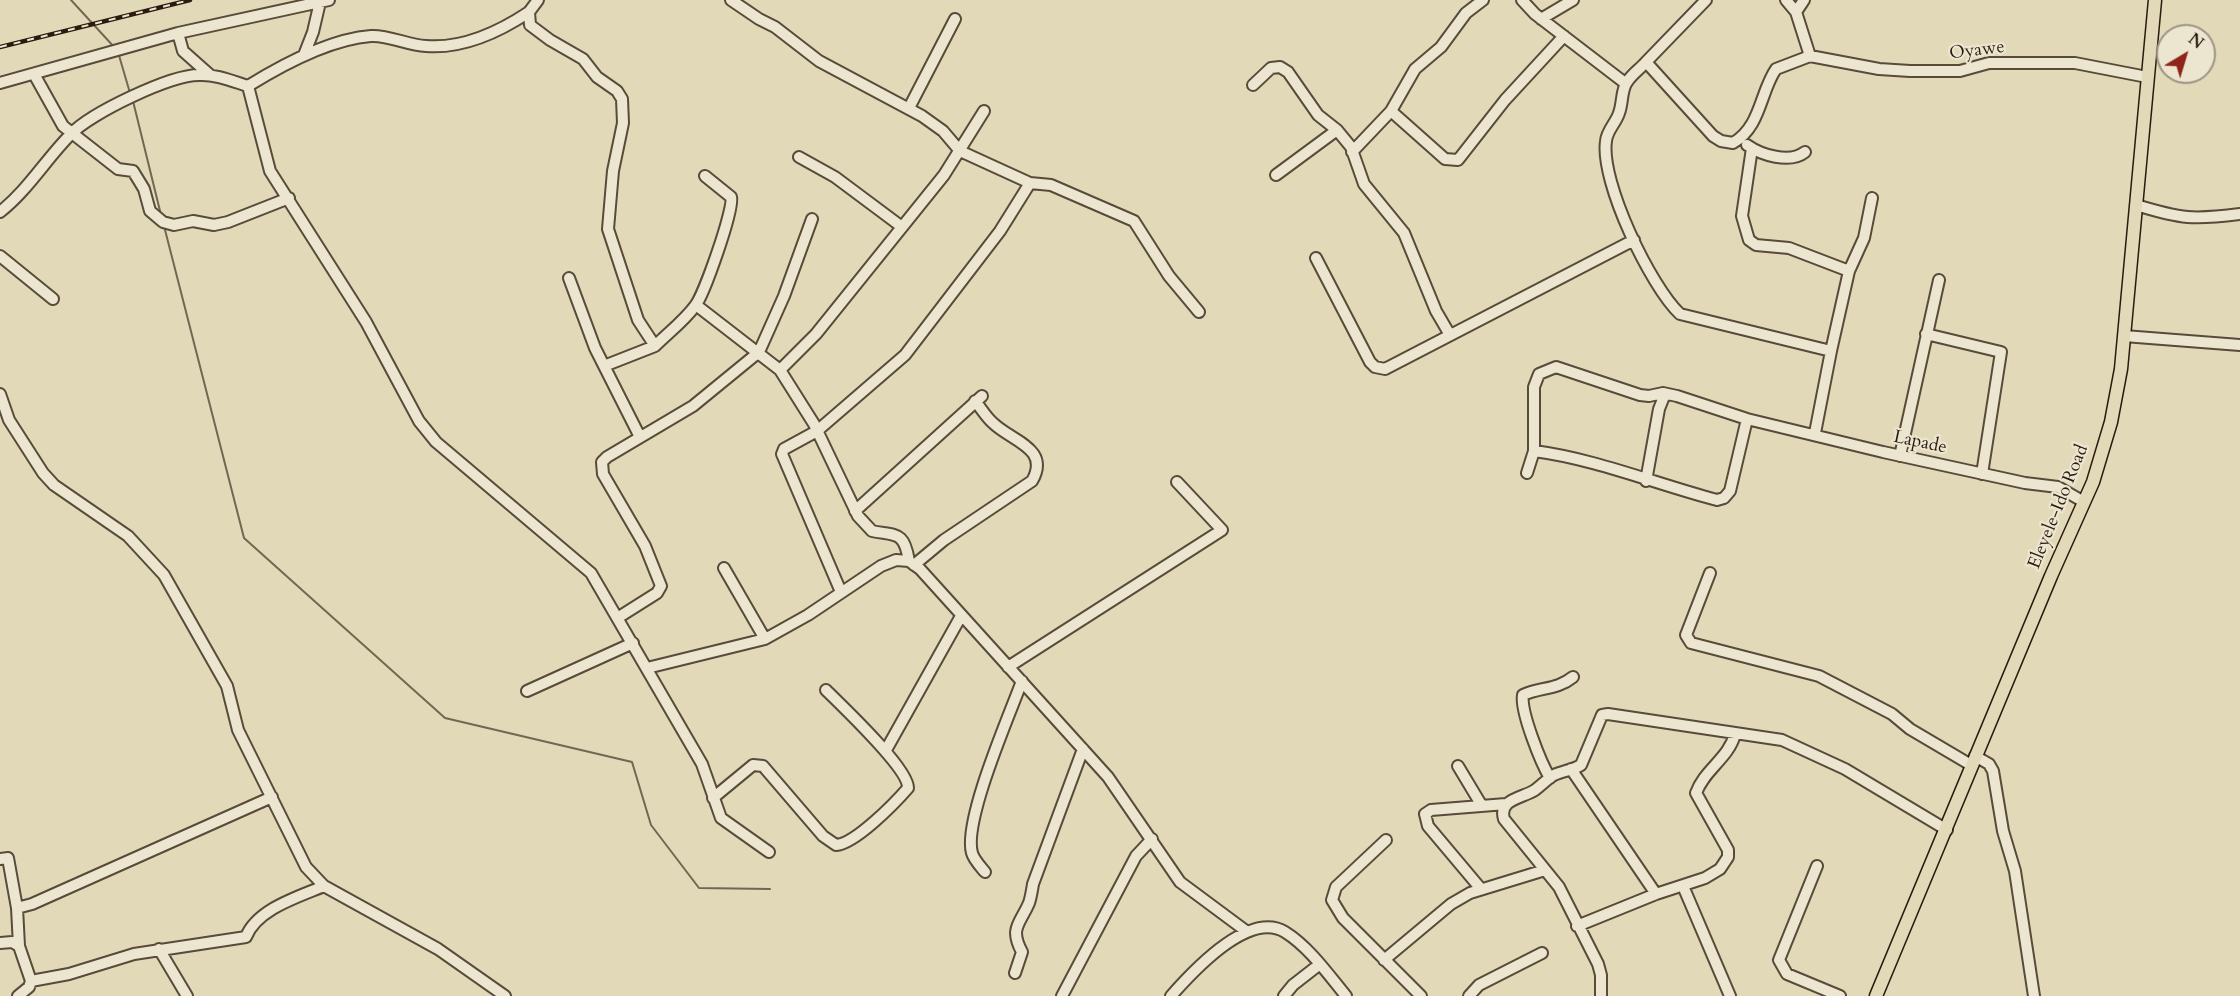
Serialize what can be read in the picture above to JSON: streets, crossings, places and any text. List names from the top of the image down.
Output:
{
  "streets": {
    "main road": ["Eleyele-Ido Road"],
    "street": ["Oyawe", "Lapade"]
  },
  "crossings": [
    ["Oyawe", "Eleyele-Ido Road"],
    ["Lapade", "Eleyele-Ido Road"]
  ],
  "north": "top right"
}
